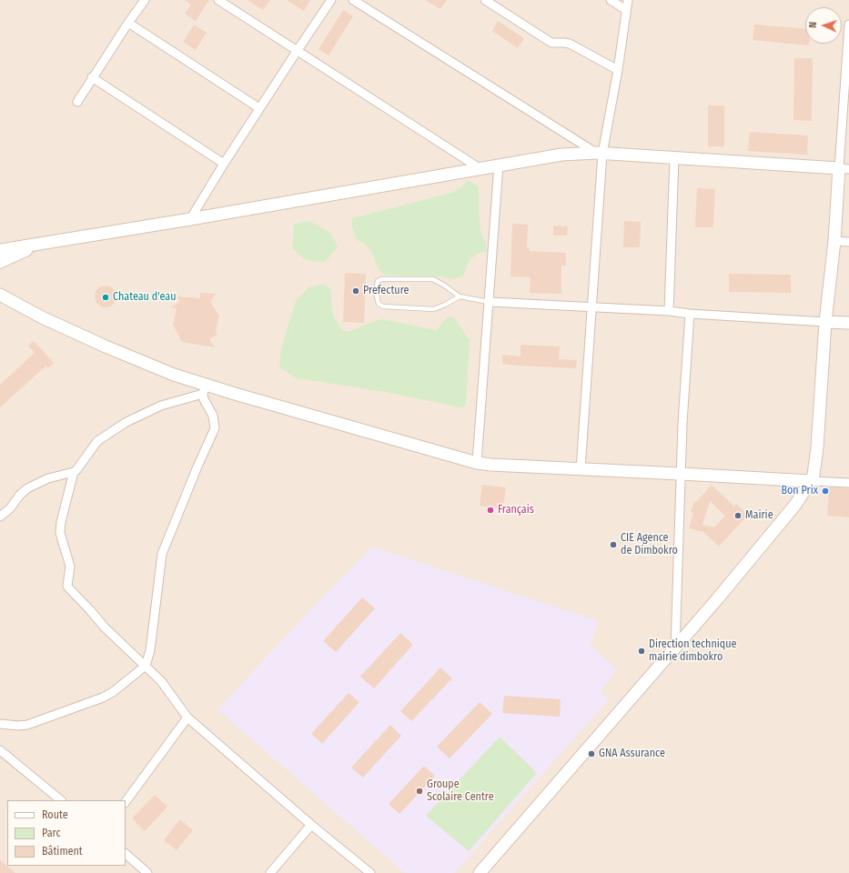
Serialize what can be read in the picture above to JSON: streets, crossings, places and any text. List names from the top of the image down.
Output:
{
  "places": [
    "Prefecture",
    "Chateau d'eau",
    "Bon Prix",
    "Français",
    "Mairie",
    "CIE Agence de Dimbokro",
    "Direction technique mairie dimbokro",
    "GNA Assurance",
    "Groupe Scolaire Centre"
  ],
  "legend": ["Route", "Parc", "Bâtiment"],
  "north": "left"
}
